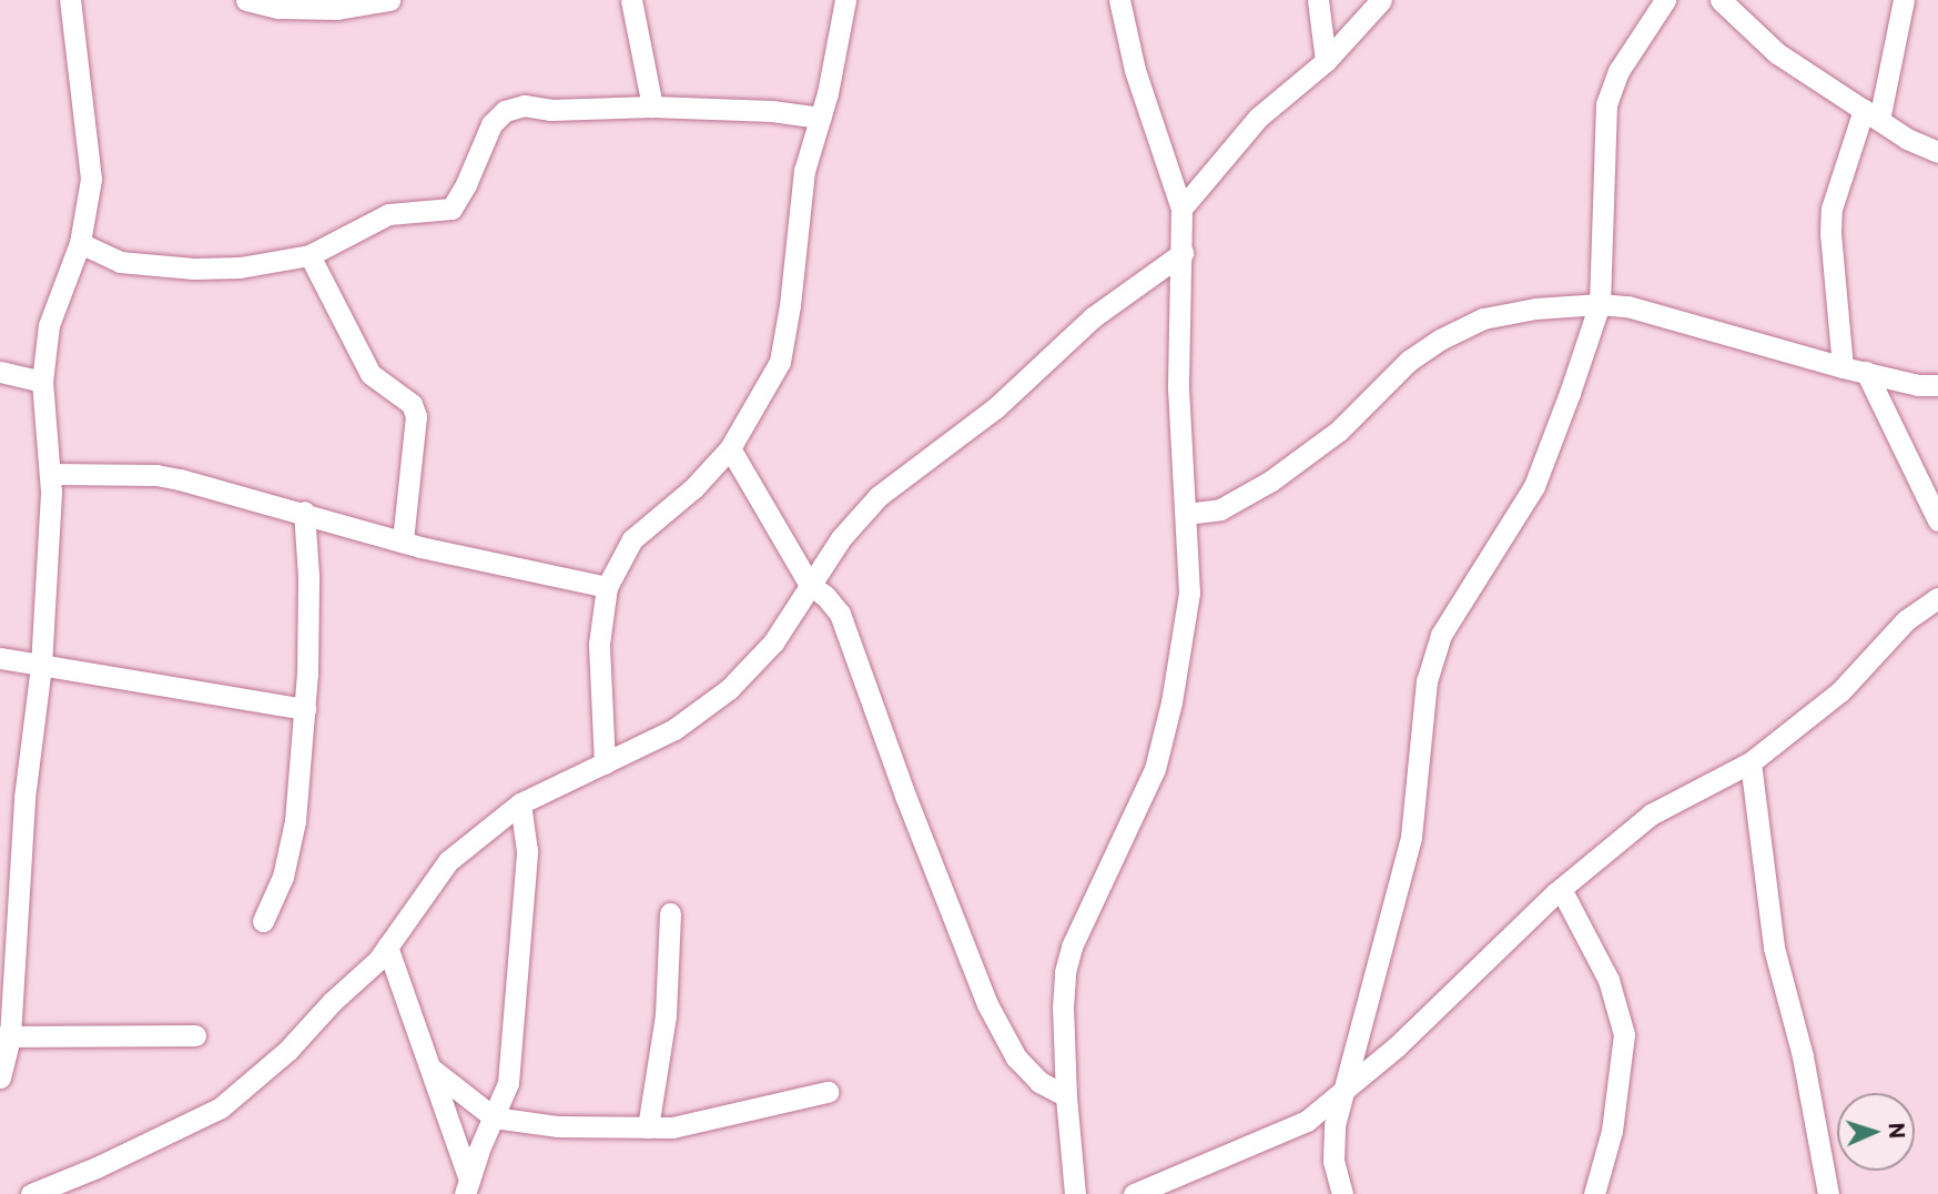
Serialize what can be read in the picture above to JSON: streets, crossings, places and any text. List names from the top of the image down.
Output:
{
  "north": "right"
}
